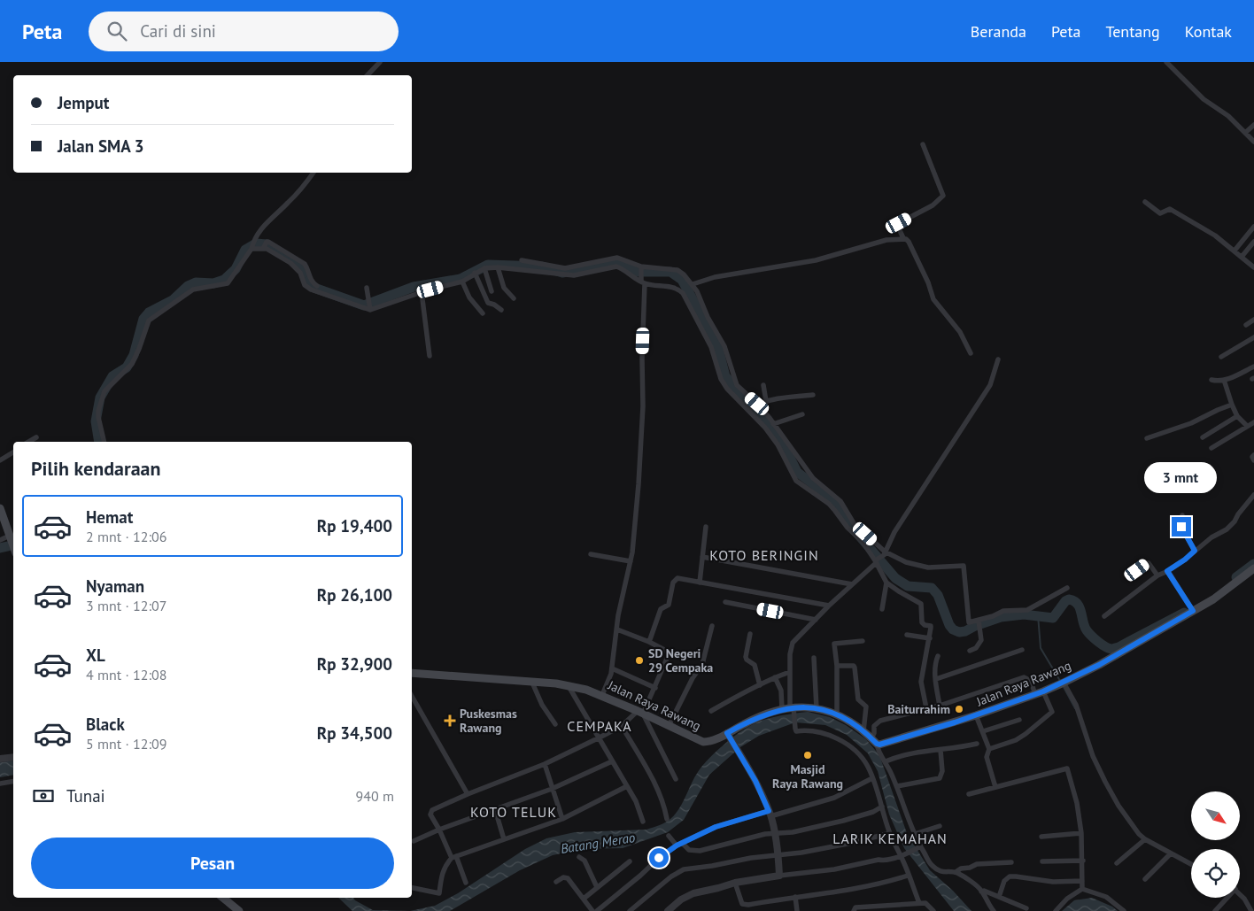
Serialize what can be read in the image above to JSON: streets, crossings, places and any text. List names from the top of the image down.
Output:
{
  "streets": {
    "main road": ["Jalan Raya Rawang"]
  },
  "districts": [
    "KOTO BERINGIN",
    "CEMPAKA",
    "KOTO TELUK",
    "LARIK KEMAHAN"
  ],
  "water": ["Batang Merao"],
  "places": {
    "other": ["SD Negeri 29 Cempaka", "Baiturrahim", "Masjid Raya Rawang"],
    "health": ["Puskesmas Rawang"]
  },
  "north": "bottom right",
  "page": {
    "header": "Peta",
    "search": "Cari di sini",
    "nav": [
      "Beranda",
      "Peta",
      "Tentang",
      "Kontak"
    ],
    "banner": ["Jemput", "Jalan SMA 3"],
    "heading": "Pilih kendaraan",
    "bubble": "3 mnt",
    "list": [
      {
        "name": "Hemat",
        "note": "2 mnt · 12:06",
        "value": "Rp 19,400"
      },
      {
        "name": "Nyaman",
        "note": "3 mnt · 12:07",
        "value": "Rp 26,100"
      },
      {
        "name": "XL",
        "note": "4 mnt · 12:08",
        "value": "Rp 32,900"
      },
      {
        "name": "Black",
        "note": "5 mnt · 12:09",
        "value": "Rp 34,500"
      }
    ],
    "pay": ["Tunai", "940 m"],
    "buttons": "Pesan"
  }
}
